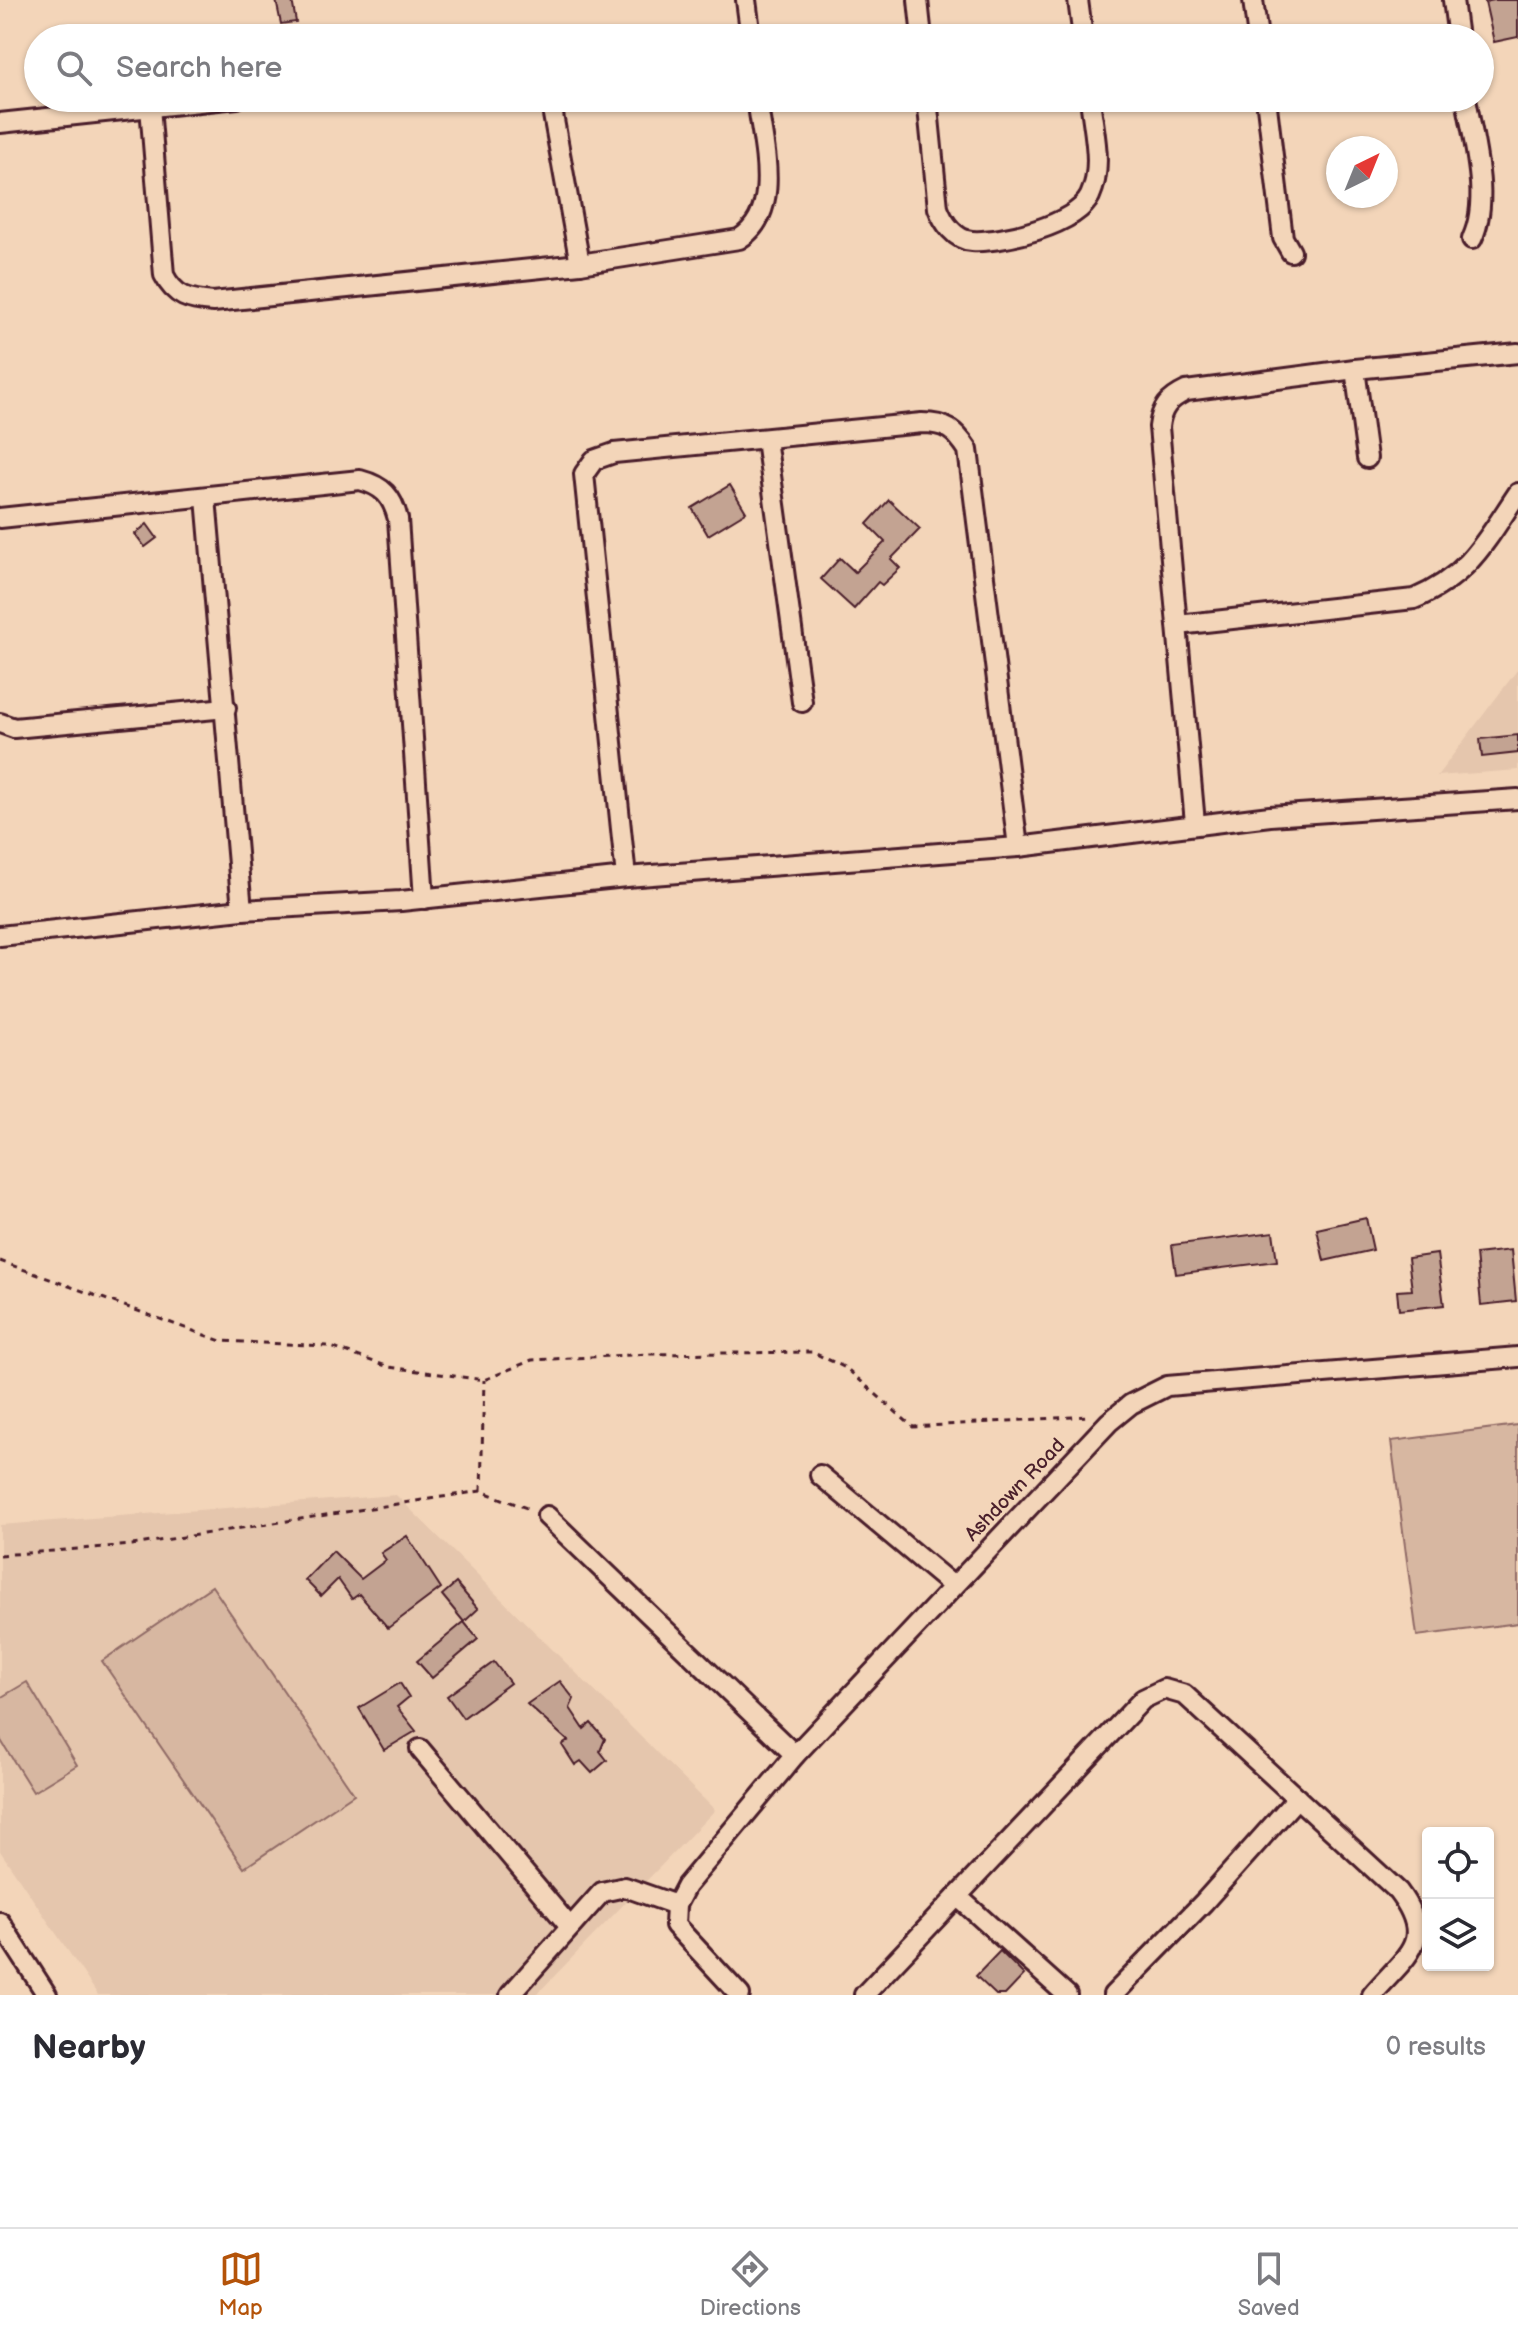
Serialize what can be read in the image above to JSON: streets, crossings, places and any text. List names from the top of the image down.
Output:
{
  "streets": {
    "street": ["Ashdown Road"]
  },
  "north": "top right",
  "page": {
    "search": "Search here",
    "heading": ["Nearby", "0 results"],
    "nav": ["Map", "Directions", "Saved"]
  }
}
